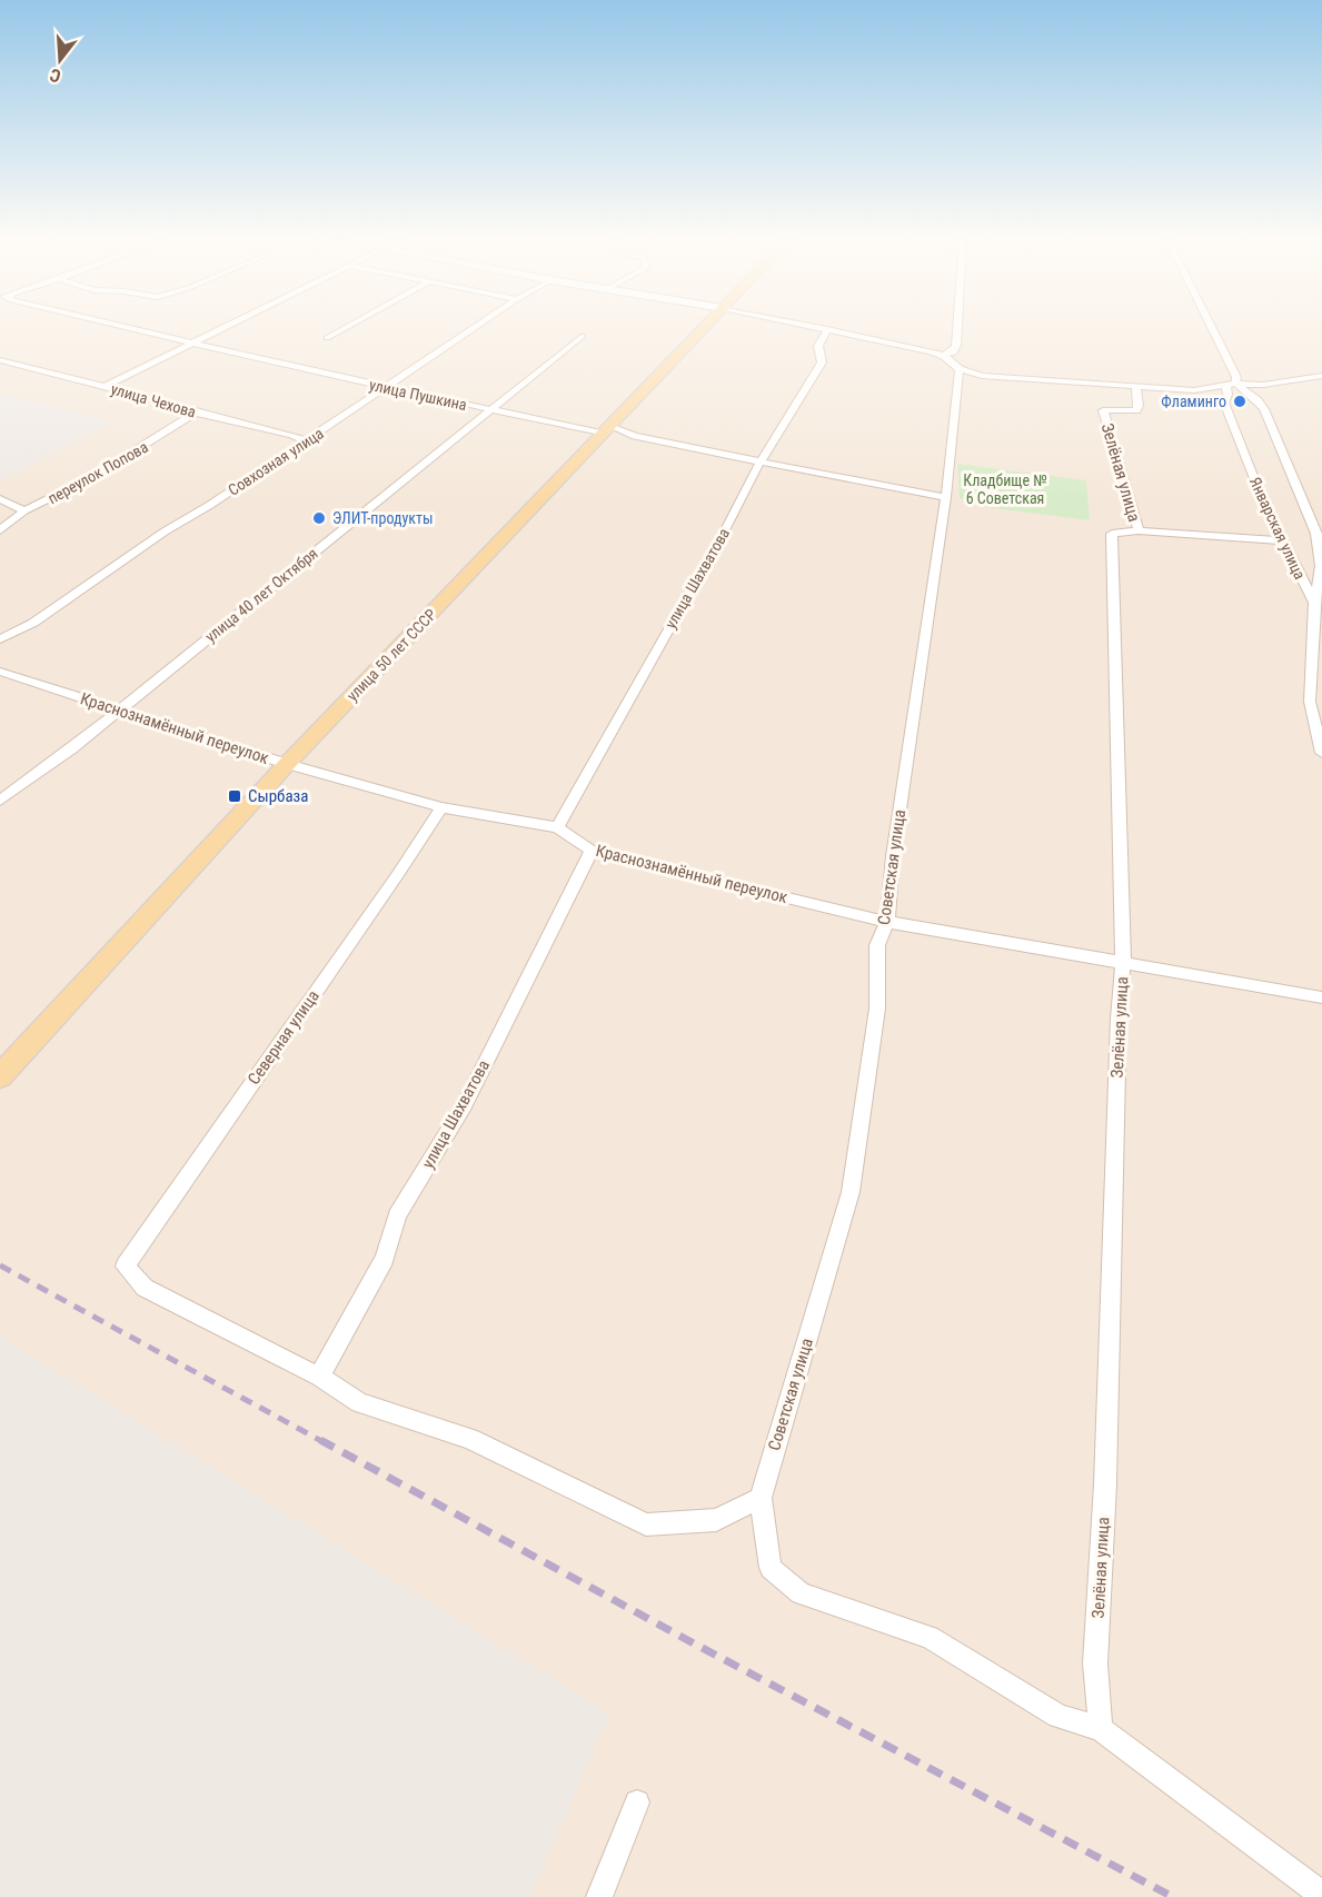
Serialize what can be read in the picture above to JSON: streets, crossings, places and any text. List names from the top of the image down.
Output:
{
  "streets": {
    "main road": ["улица 50 лет СССР"],
    "street": [
      "улица Пушкина",
      "улица Чехова",
      "Совхозная улица",
      "переулок Попова",
      "Зелёная улица",
      "Январская улица",
      "улица Шахватова",
      "улица 40 лет Октября",
      "Краснознамённый переулок",
      "Советская улица",
      "Северная улица"
    ]
  },
  "crossings": [
    ["улица Пушкина", "Совхозная улица"],
    ["улица Пушкина", "улица Шахватова"],
    ["улица Пушкина", "улица 40 лет Октября"],
    ["улица Пушкина", "улица 50 лет СССР"],
    ["улица Пушкина", "Советская улица"],
    ["улица Чехова", "Совхозная улица"],
    ["улица Чехова", "переулок Попова"],
    ["Зелёная улица", "Краснознамённый переулок"],
    ["улица Шахватова", "Краснознамённый переулок"],
    ["улица Шахватова", "Северная улица"],
    ["улица 40 лет Октября", "Краснознамённый переулок"],
    ["улица 50 лет СССР", "Краснознамённый переулок"],
    ["Краснознамённый переулок", "Советская улица"],
    ["Краснознамённый переулок", "Северная улица"]
  ],
  "parks": ["Кладбище № 6 Советская"],
  "places": {
    "other": ["Фламинго", "ЭЛИТ-продукты"],
    "transit": ["Сырбаза"]
  },
  "north": "bottom"
}
